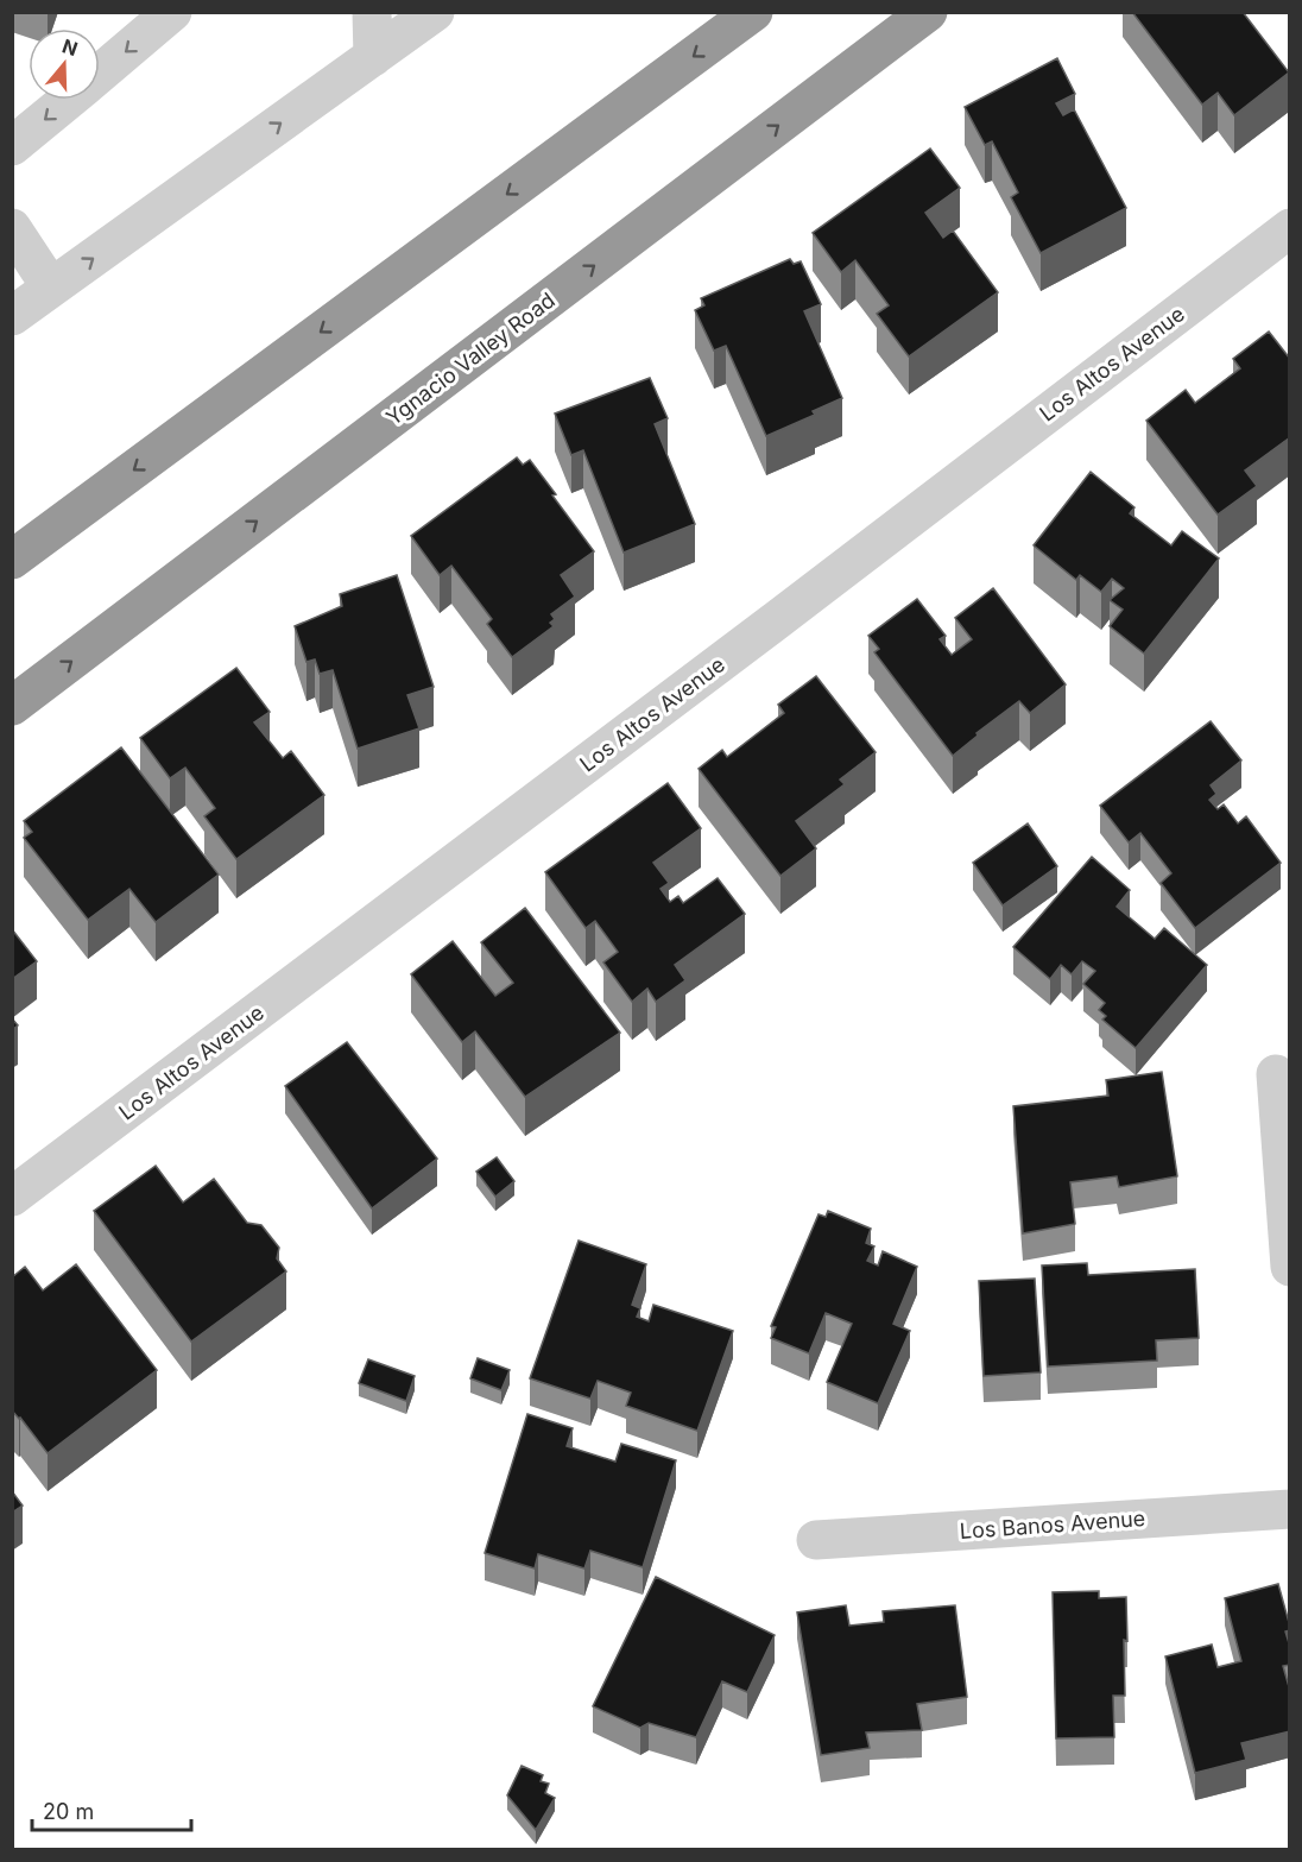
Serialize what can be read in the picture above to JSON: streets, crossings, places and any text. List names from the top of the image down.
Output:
{
  "streets": {
    "highway": ["Ygnacio Valley Road"],
    "street": ["Los Altos Avenue", "Los Banos Avenue"]
  },
  "scale_bar": "20 m",
  "north": "top"
}
